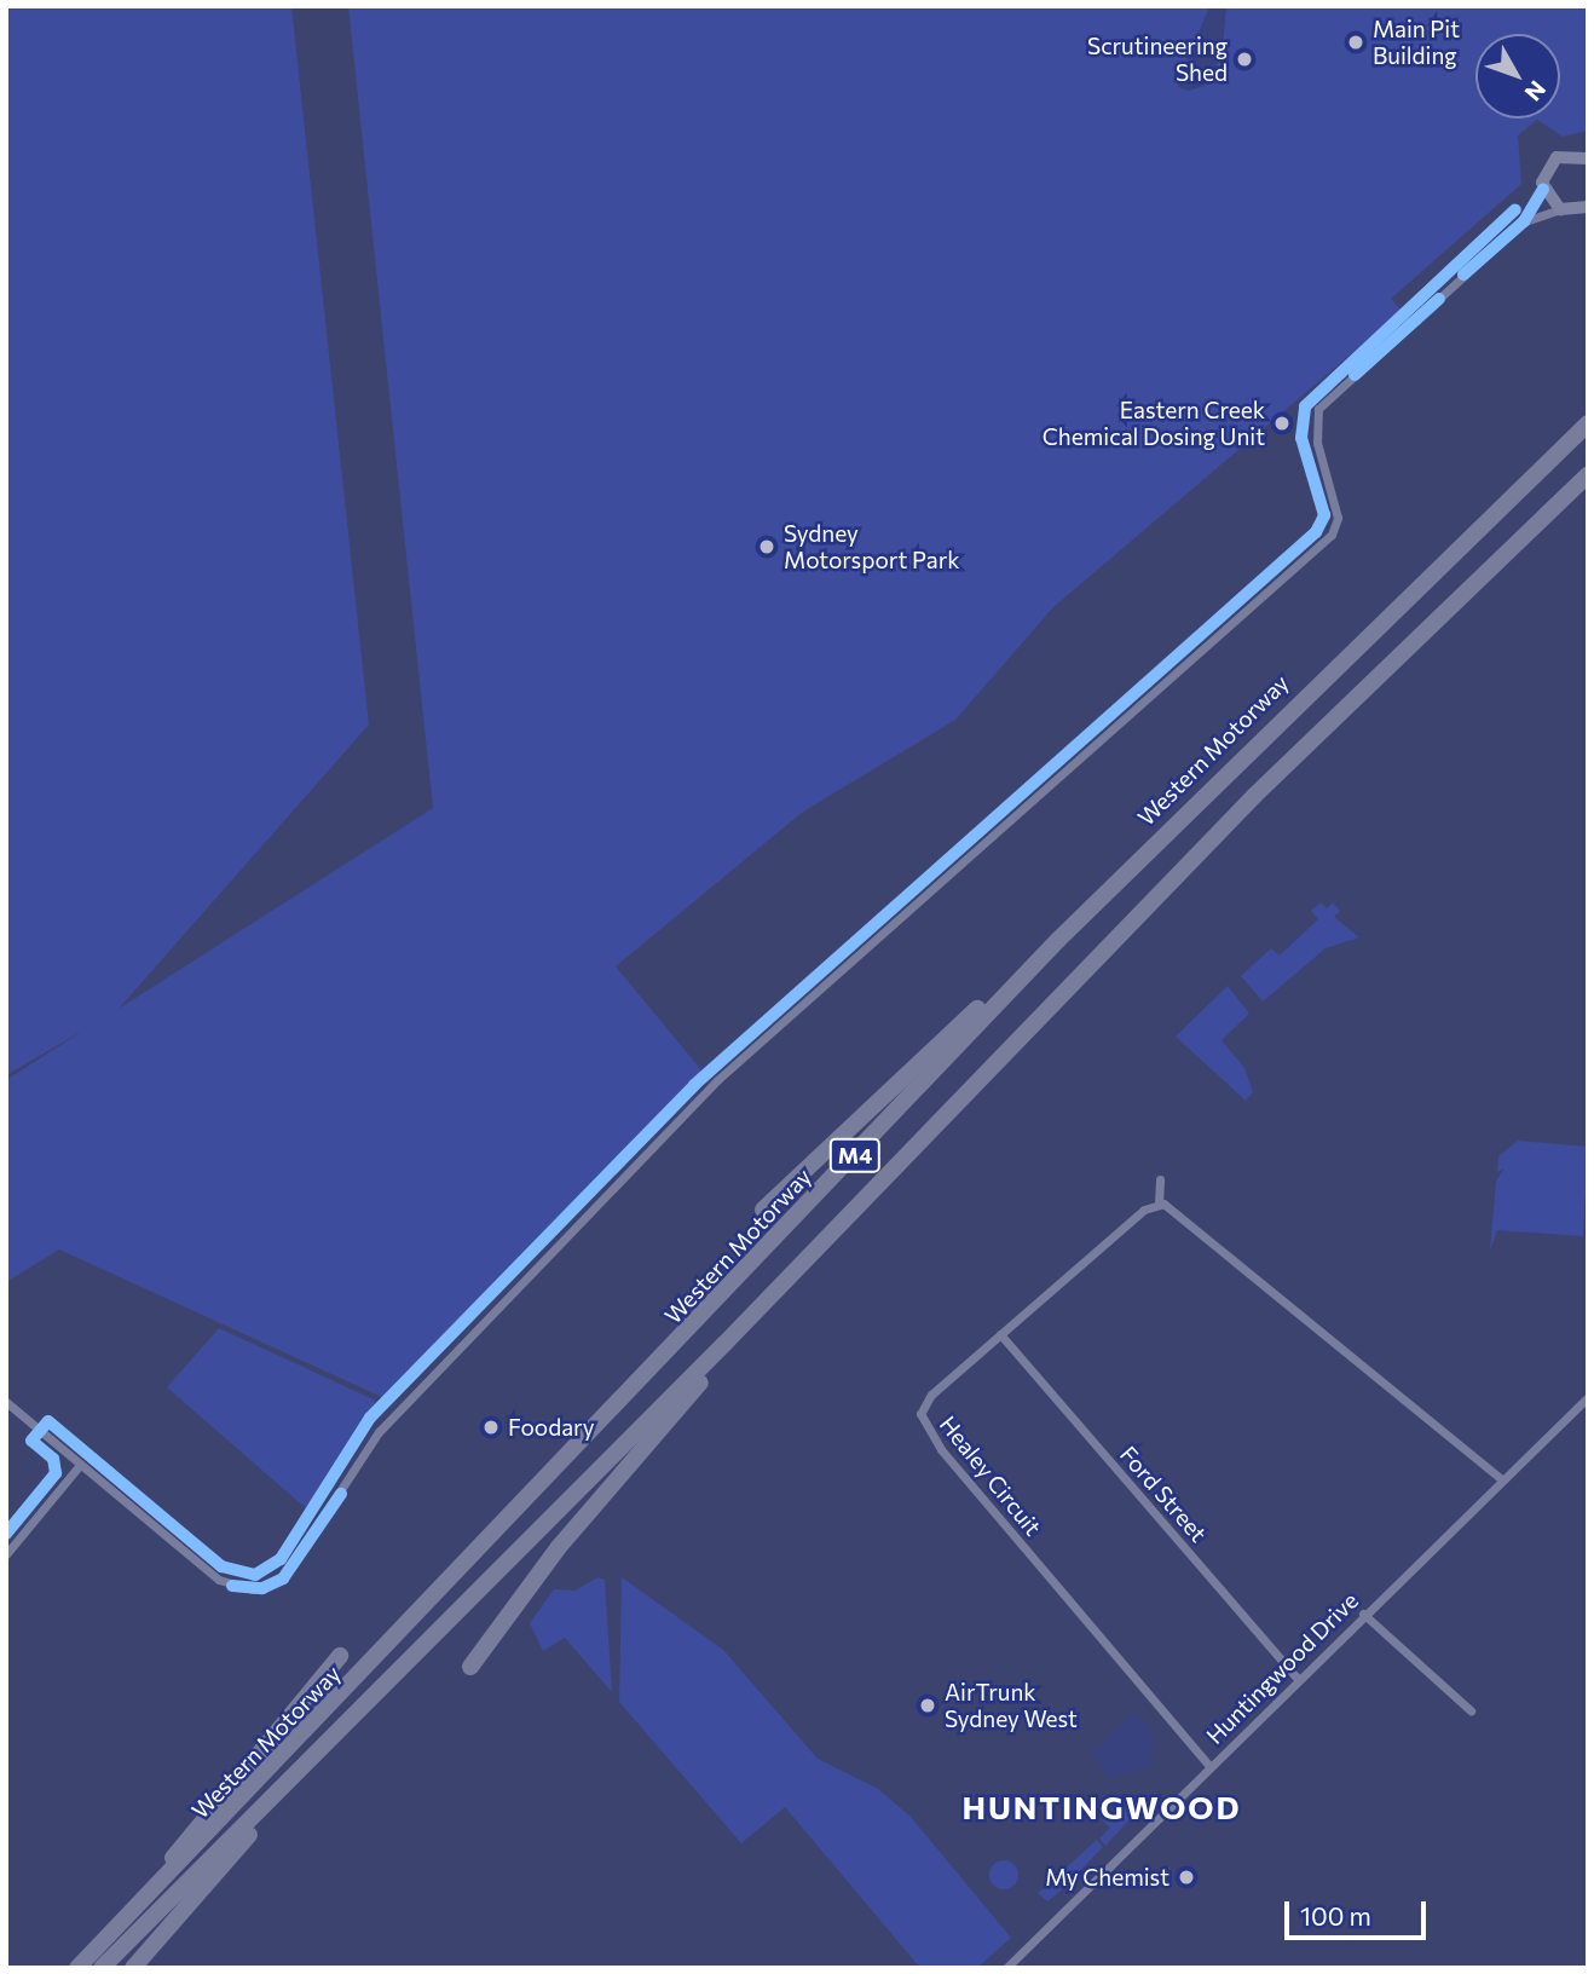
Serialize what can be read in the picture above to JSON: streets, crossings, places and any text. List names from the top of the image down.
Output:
{
  "streets": {
    "highway": ["Western Motorway", "M4"],
    "street": ["Healey Circuit", "Ford Street", "Huntingwood Drive"]
  },
  "crossings": [
    ["Healey Circuit", "Ford Street"],
    ["Healey Circuit", "Huntingwood Drive"],
    ["Ford Street", "Huntingwood Drive"]
  ],
  "districts": ["HUNTINGWOOD"],
  "places": [
    "Main Pit Building",
    "Scrutineering Shed",
    "Eastern Creek Chemical Dosing Unit",
    "Sydney Motorsport Park",
    "Foodary",
    "AirTrunk Sydney West",
    "My Chemist"
  ],
  "scale_bar": "100 m",
  "north": "bottom right"
}
